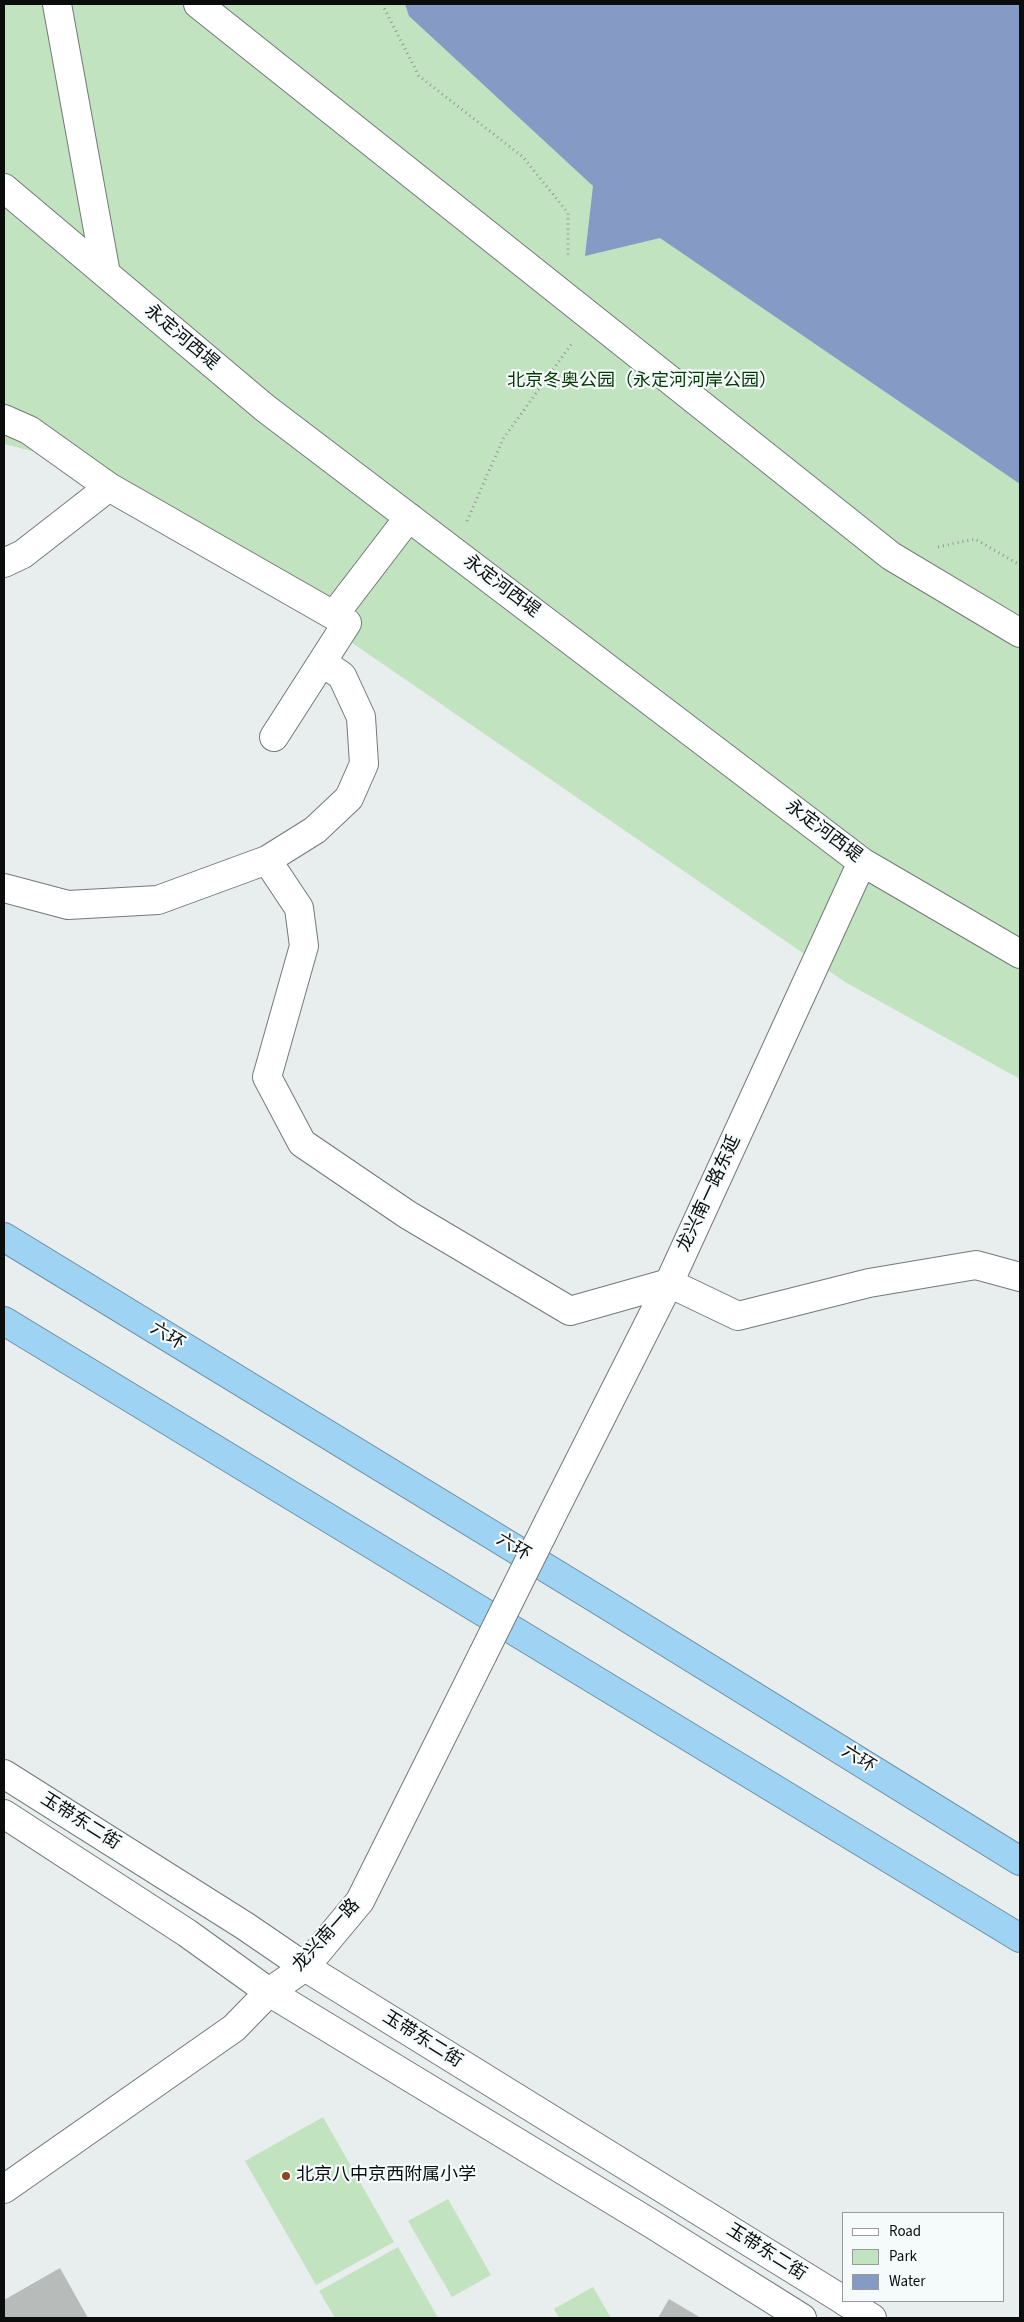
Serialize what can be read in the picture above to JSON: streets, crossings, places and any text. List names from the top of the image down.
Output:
{
  "streets": {
    "highway": ["六环"],
    "street": [
      "永定河西堤",
      "龙兴南一路东延",
      "玉带东二街",
      "龙兴南一路"
    ]
  },
  "crossings": [
    ["永定河西堤", "龙兴南一路东延"],
    ["龙兴南一路东延", "龙兴南一路"],
    ["玉带东二街", "龙兴南一路"]
  ],
  "parks": ["北京冬奥公园（永定河河岸公园）"],
  "places": ["北京八中京西附属小学"],
  "legend": ["Road", "Park", "Water"]
}
